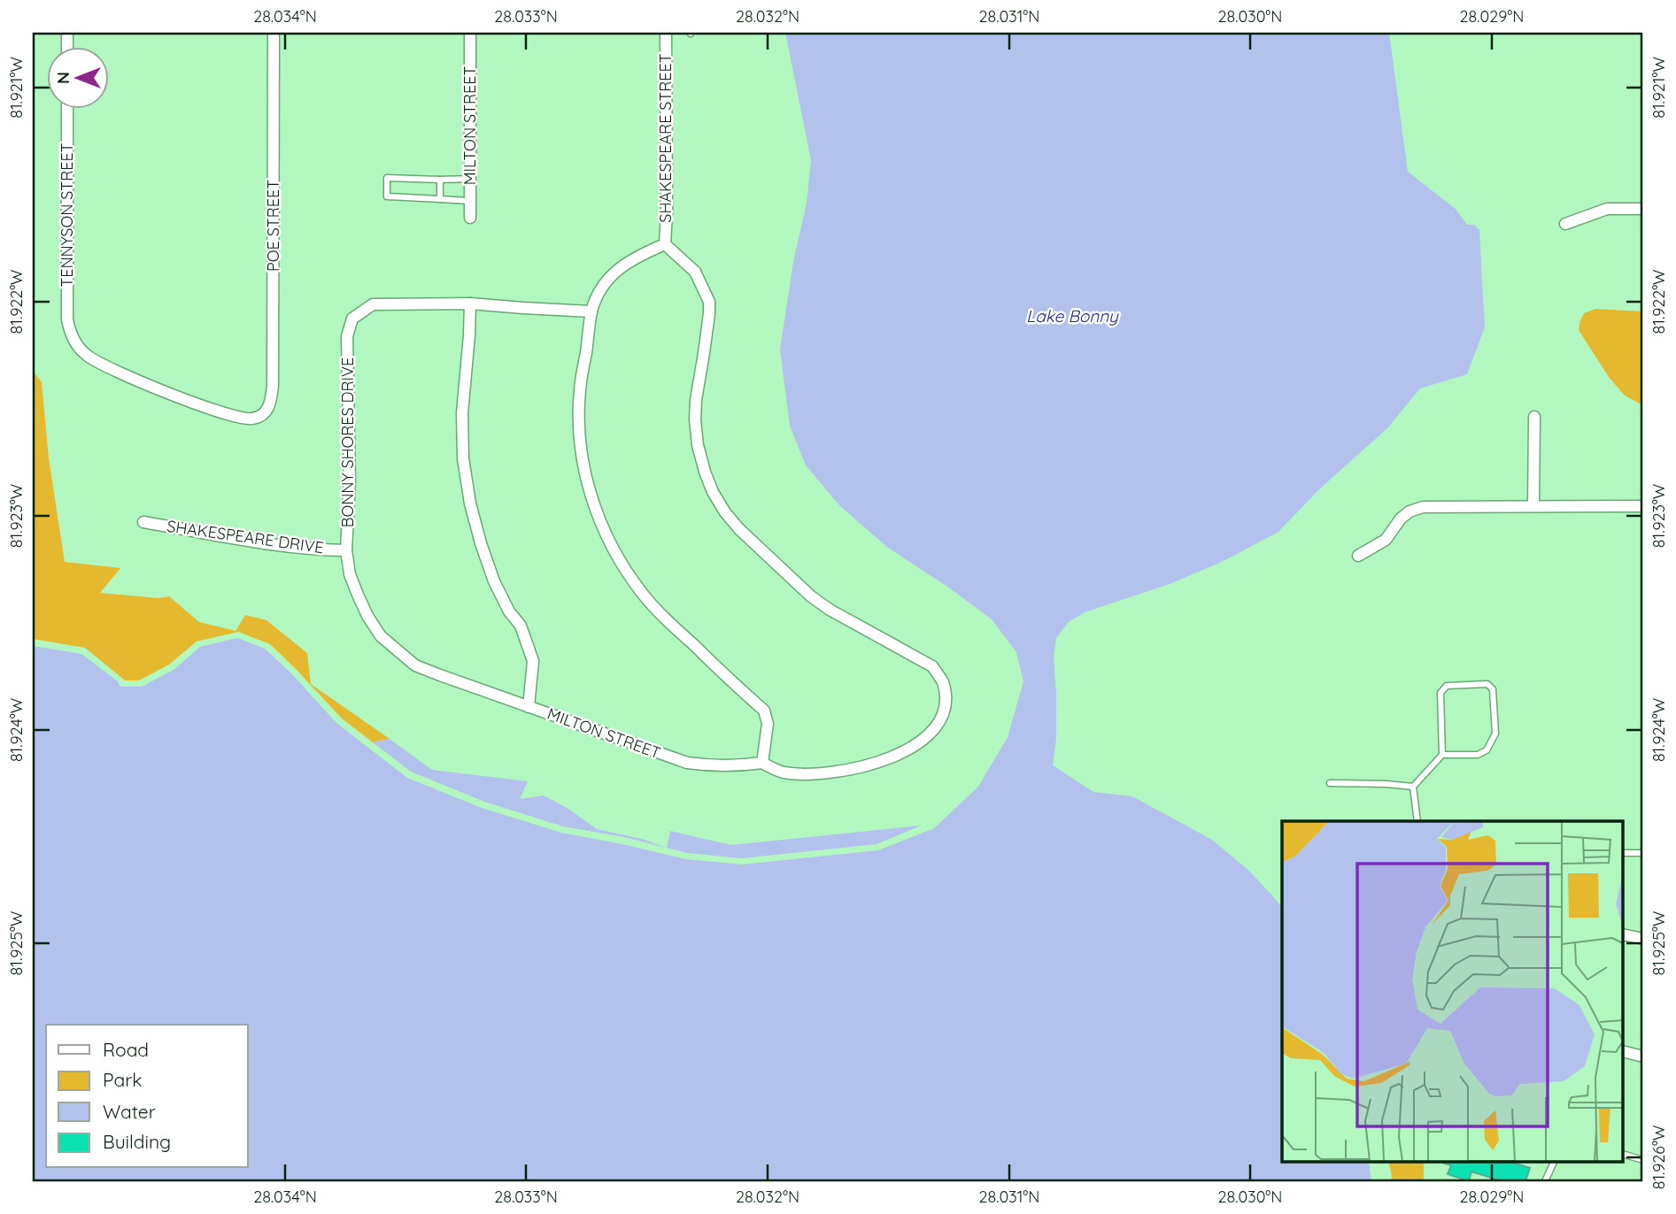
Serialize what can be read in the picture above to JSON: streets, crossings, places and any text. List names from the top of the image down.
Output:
{
  "streets": {
    "street": [
      "MILTON STREET",
      "SHAKESPEARE STREET",
      "TENNYSON STREET",
      "POE STREET",
      "BONNY SHORES DRIVE",
      "SHAKESPEARE DRIVE"
    ]
  },
  "crossings": [
    ["MILTON STREET", "SHAKESPEARE STREET"],
    ["MILTON STREET", "BONNY SHORES DRIVE"],
    ["SHAKESPEARE STREET", "BONNY SHORES DRIVE"],
    ["TENNYSON STREET", "POE STREET"],
    ["BONNY SHORES DRIVE", "SHAKESPEARE DRIVE"]
  ],
  "water": ["Lake Bonny"],
  "legend": [
    "Road",
    "Park",
    "Water",
    "Building"
  ],
  "north": "left",
  "coordinates": [
    "28.034°N",
    "28.033°N",
    "28.032°N",
    "28.031°N",
    "28.030°N",
    "28.029°N",
    "81.921°W",
    "81.922°W",
    "81.923°W",
    "81.924°W",
    "81.925°W",
    "81.926°W"
  ]
}
